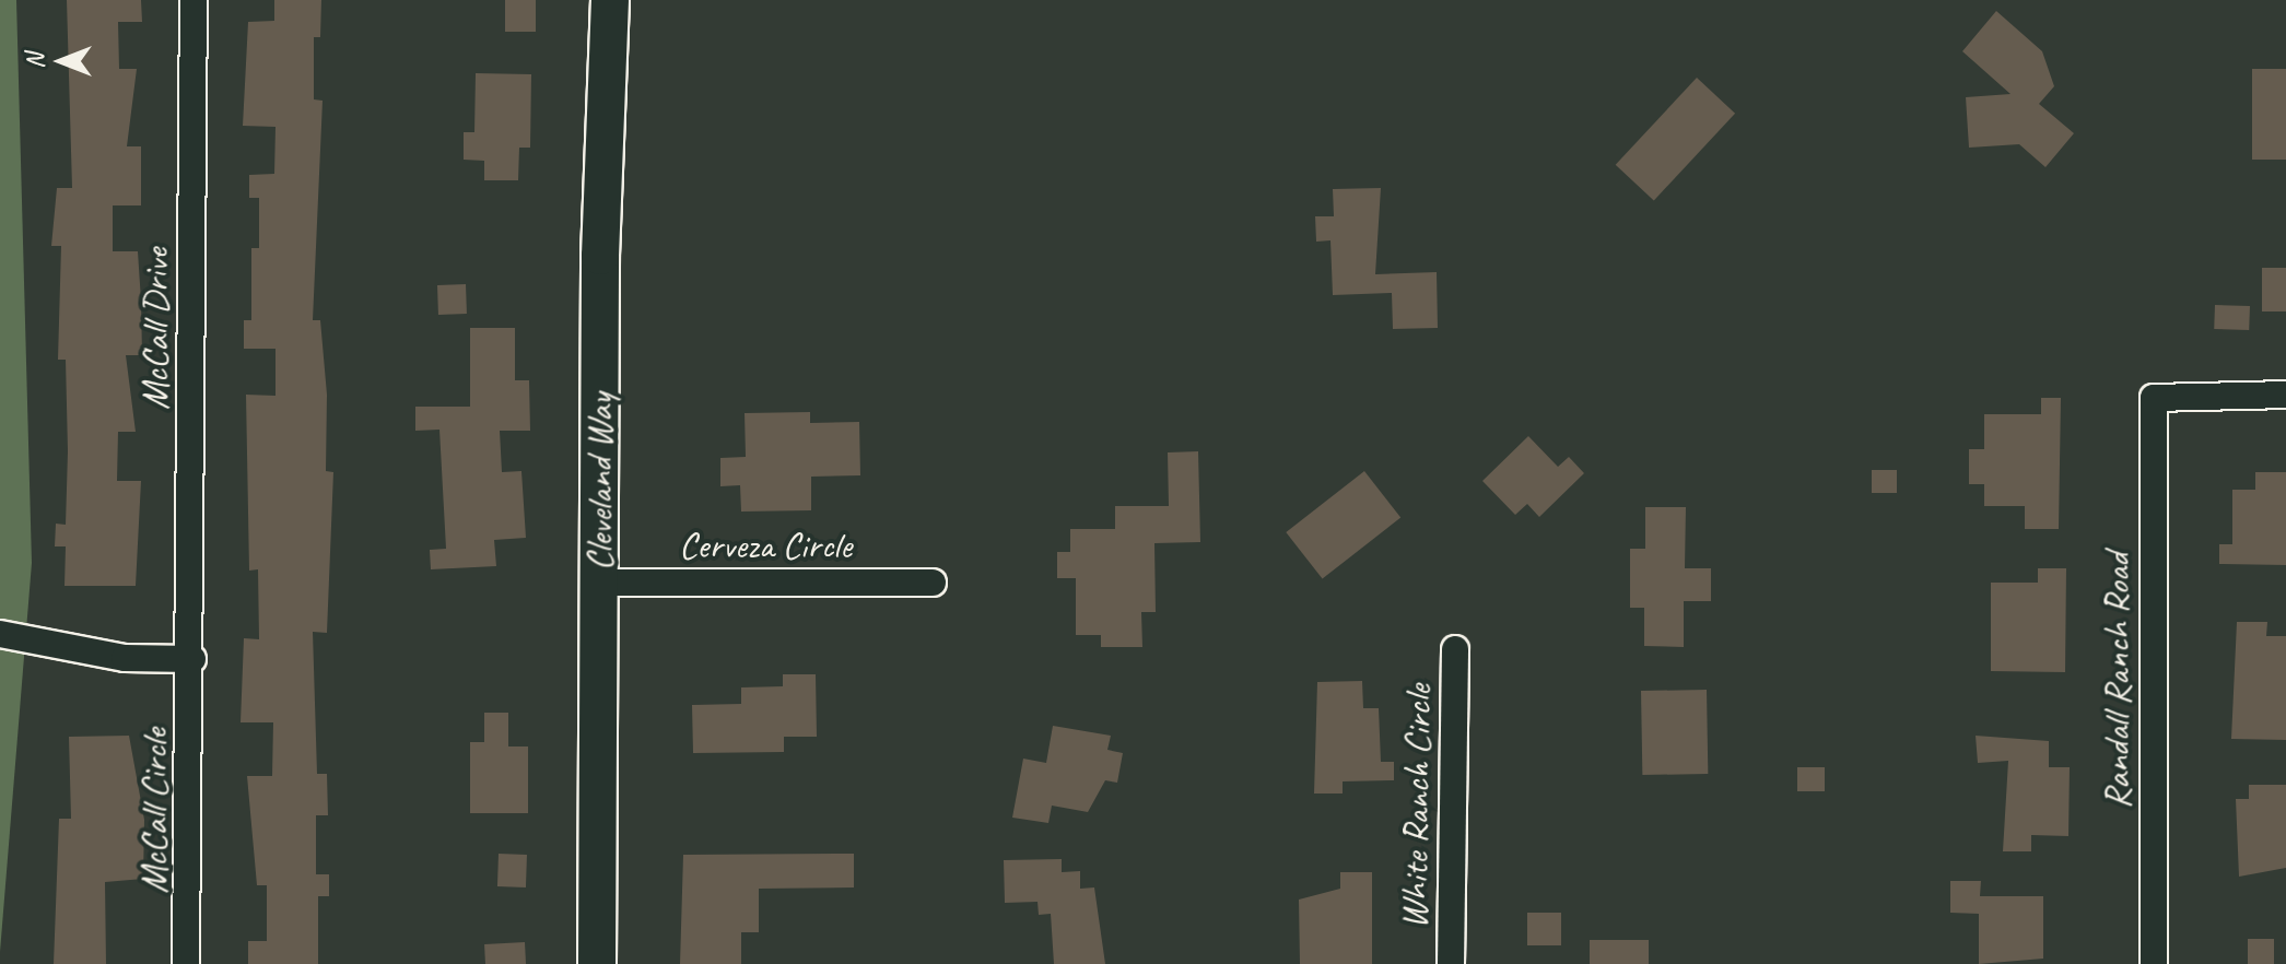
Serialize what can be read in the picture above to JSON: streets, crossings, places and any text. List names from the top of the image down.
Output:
{
  "streets": {
    "street": [
      "McCall Drive",
      "Cleveland Way",
      "Cerveza Circle",
      "Randall Ranch Road",
      "White Ranch Circle",
      "McCall Circle"
    ]
  },
  "crossings": [
    ["McCall Drive", "McCall Circle"],
    ["Cleveland Way", "Cerveza Circle"]
  ],
  "north": "left"
}
